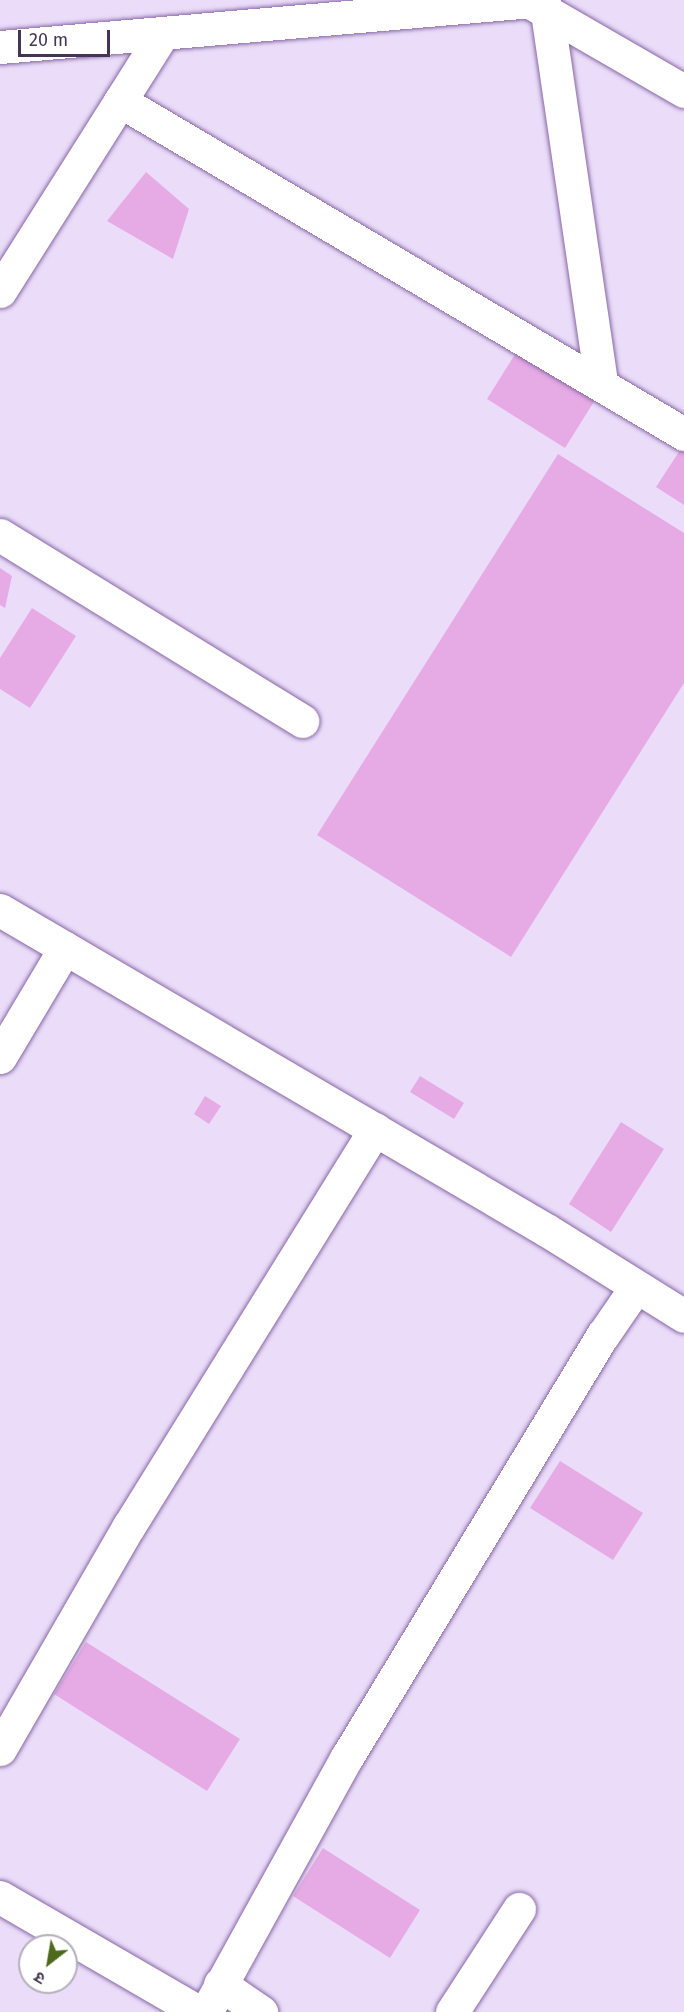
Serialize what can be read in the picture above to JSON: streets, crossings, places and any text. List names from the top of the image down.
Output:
{
  "scale_bar": "20 m",
  "north": "bottom left"
}
